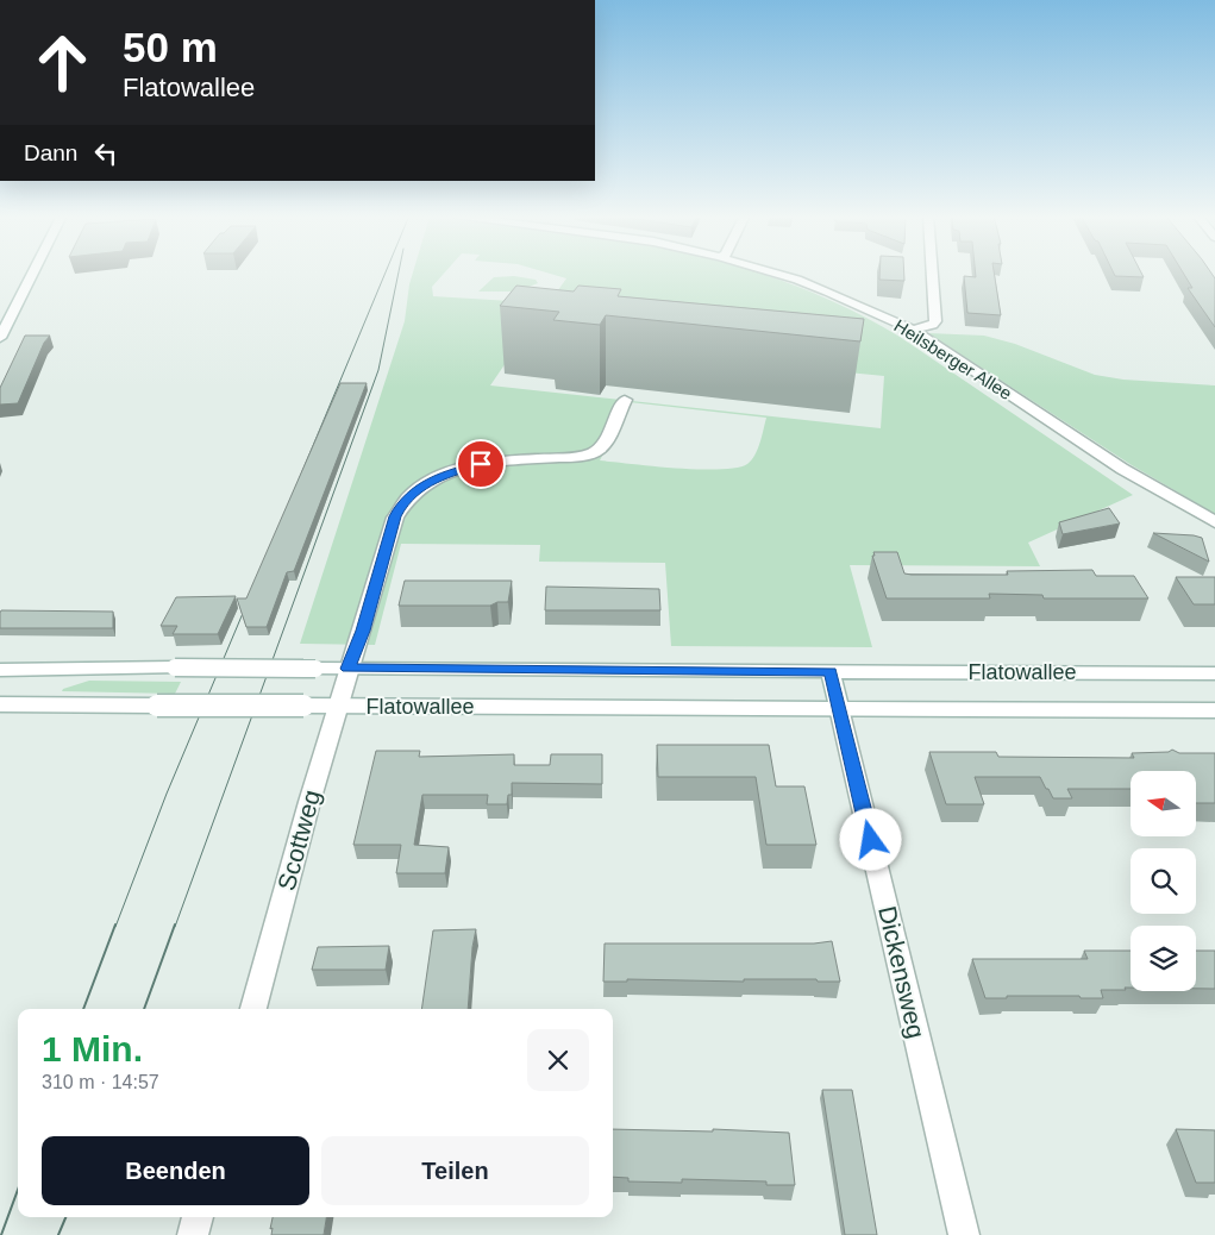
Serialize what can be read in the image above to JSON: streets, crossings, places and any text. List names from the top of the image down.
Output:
{
  "streets": {
    "street": [
      "Heilsberger Allee",
      "Flatowallee",
      "Scottweg",
      "Dickensweg"
    ]
  },
  "crossings": [
    ["Flatowallee", "Scottweg"],
    ["Flatowallee", "Dickensweg"]
  ],
  "north": "left",
  "page": {
    "turn": ["50 m", "Flatowallee"],
    "then": "Dann",
    "heading": ["1 Min.", "310 m · 14:57"],
    "buttons": ["Beenden", "Teilen"]
  }
}
